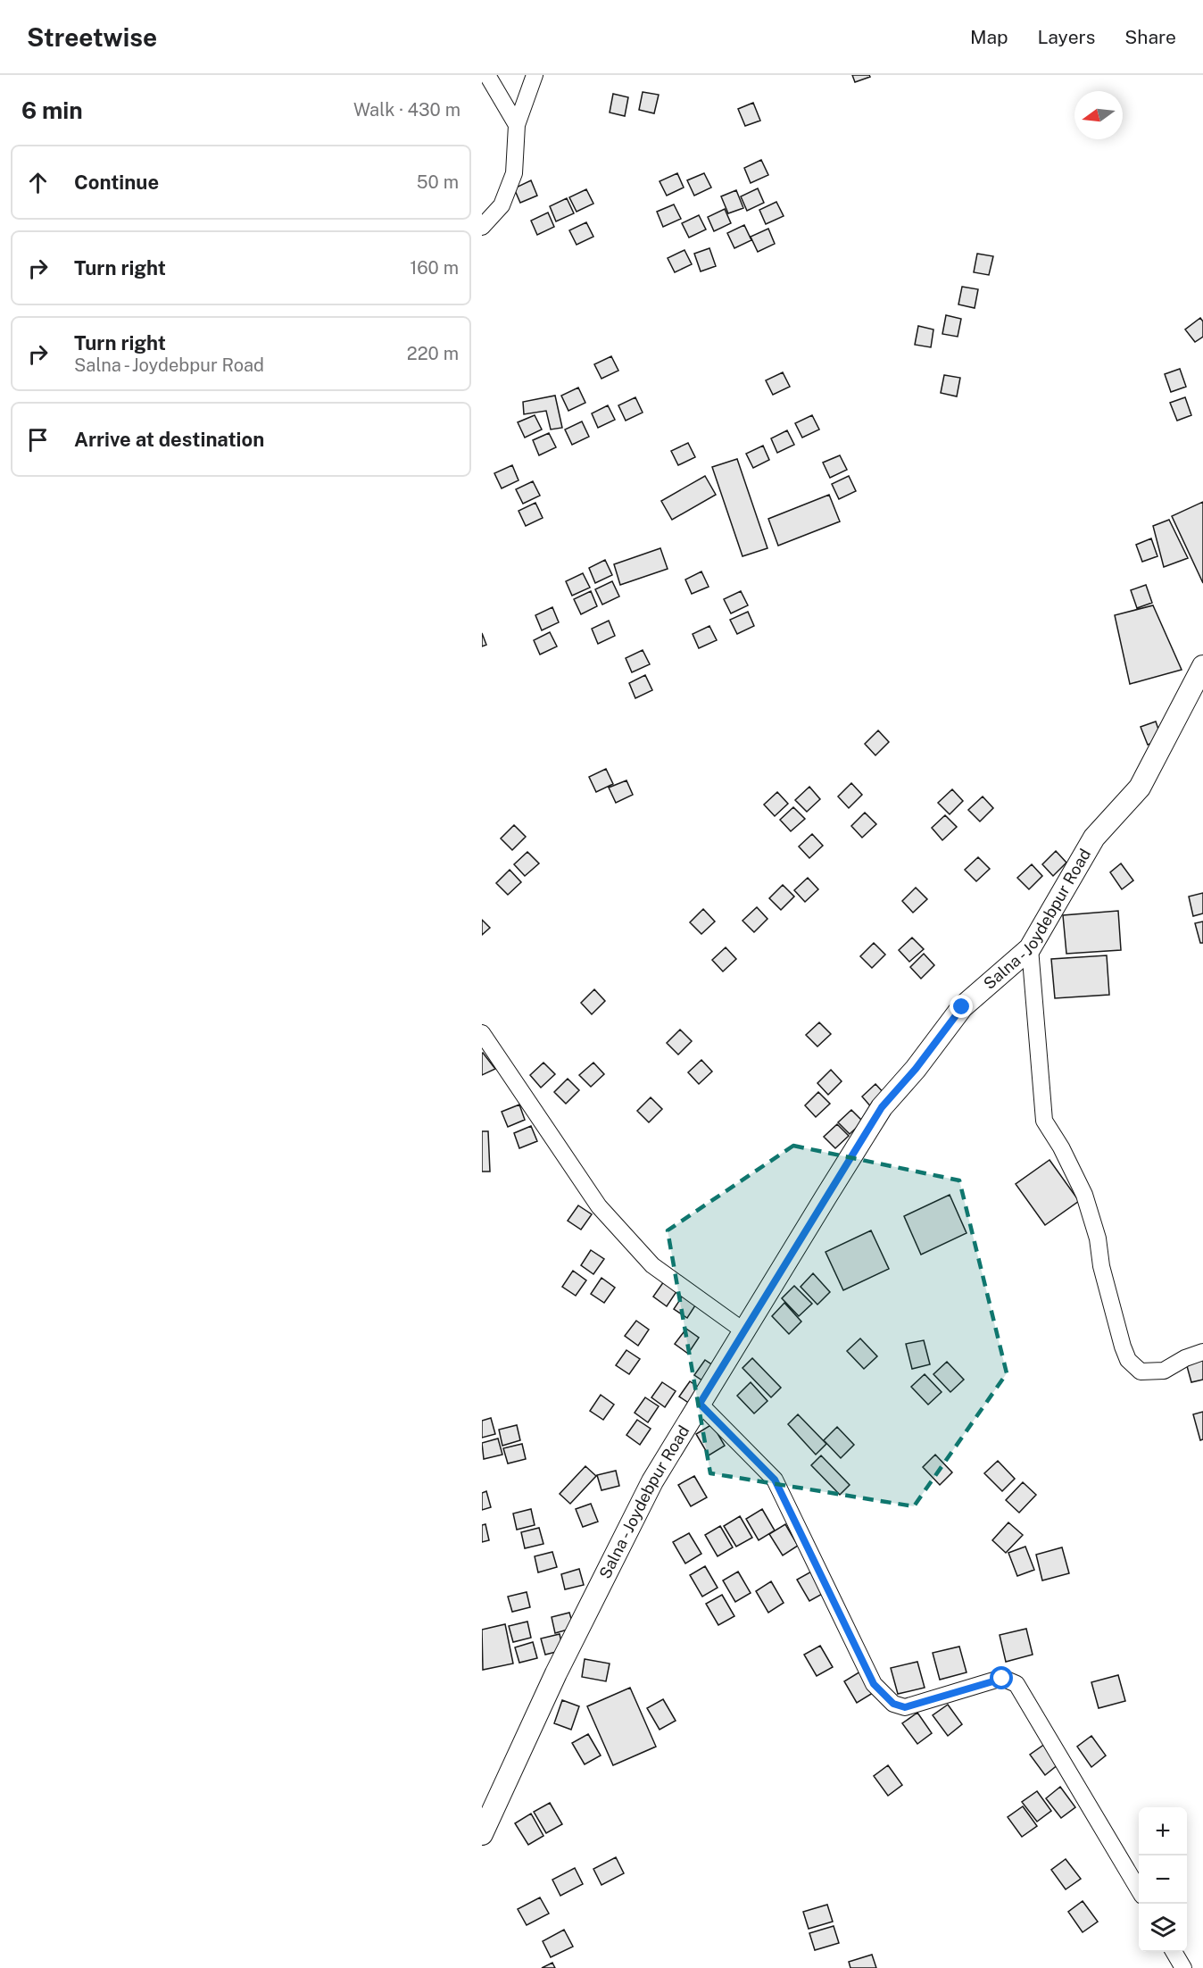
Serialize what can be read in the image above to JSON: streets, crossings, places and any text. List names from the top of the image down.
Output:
{
  "streets": {
    "main road": ["Salna - Joydebpur Road"]
  },
  "north": "left",
  "page": {
    "header": "Streetwise",
    "nav": ["Map", "Layers", "Share"],
    "heading": ["6 min", "Walk · 430 m"],
    "list": [
      ["Continue", "50 m"],
      ["Turn right", "160 m"],
      ["Turn right", "Salna - Joydebpur Road", "220 m"],
      "Arrive at destination"
    ],
    "map_buttons": ["+", "−"]
  }
}
